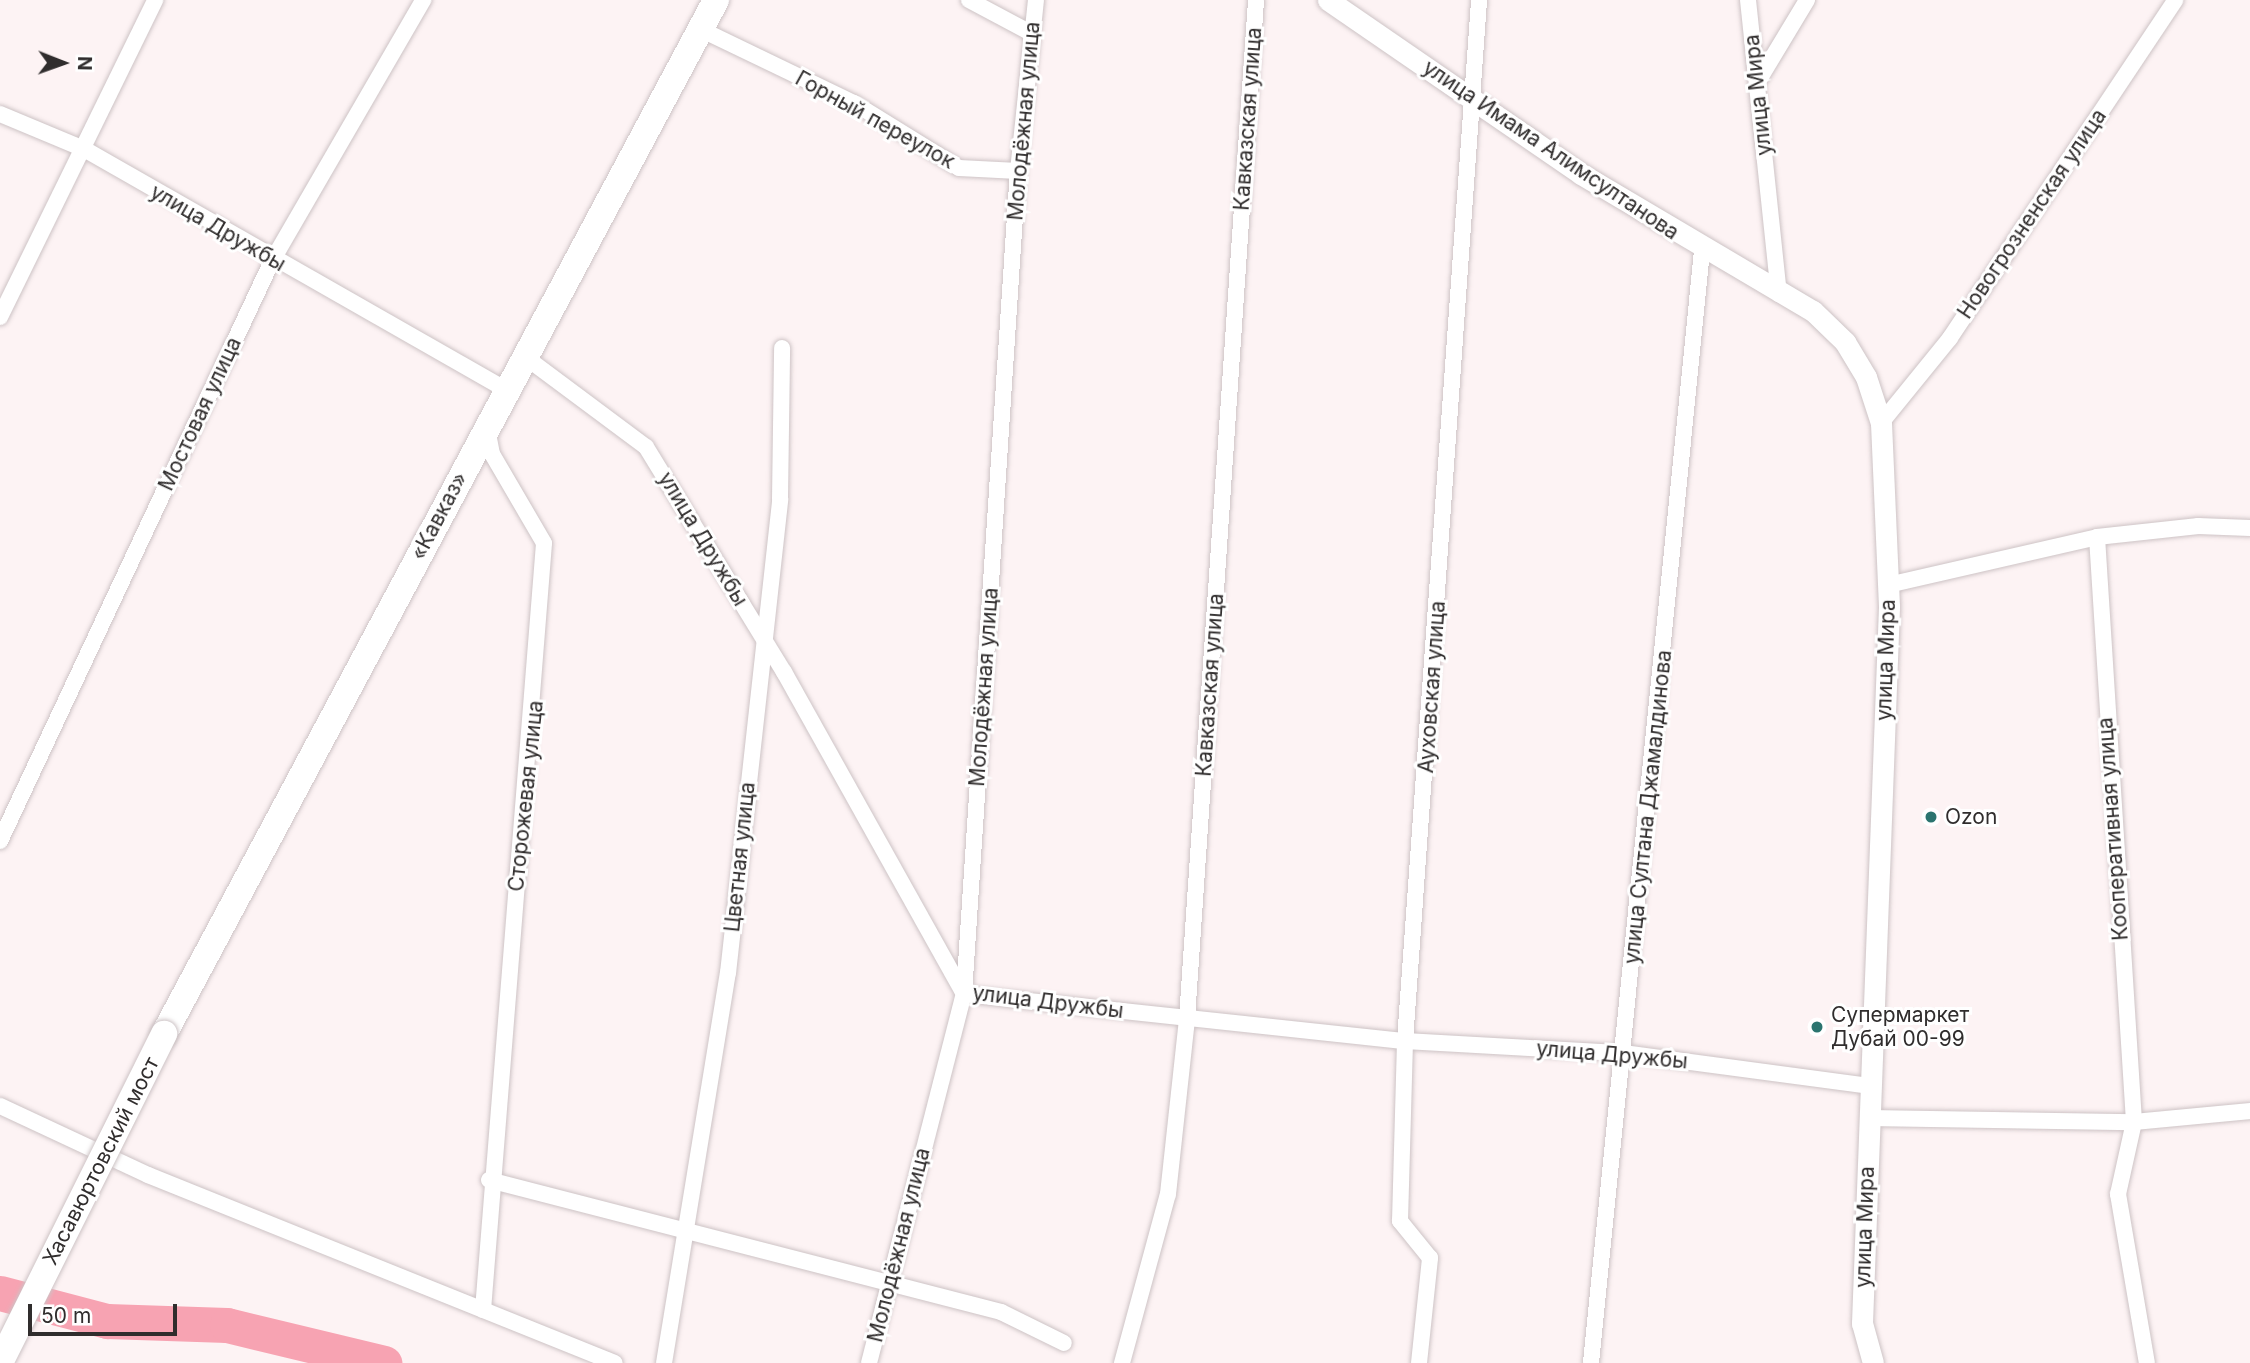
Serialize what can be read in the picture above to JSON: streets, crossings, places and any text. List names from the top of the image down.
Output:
{
  "streets": {
    "highway": ["«Кавказ»", "Хасавюртовский мост"],
    "main road": ["улица Мира", "улица Имама Алимсултанова"],
    "street": [
      "Кавказская улица",
      "Горный переулок",
      "Молодёжная улица",
      "Новогрозненская улица",
      "улица Дружбы",
      "Мостовая улица",
      "Ауховская улица",
      "Сторожевая улица",
      "улица Султана Джамалдинова",
      "Кооперативная улица",
      "Цветная улица"
    ]
  },
  "crossings": [
    ["улица Мира", "улица Имама Алимсултанова"],
    ["улица Мира", "Новогрозненская улица"],
    ["улица Мира", "улица Дружбы"],
    ["Кавказская улица", "улица Дружбы"],
    ["Горный переулок", "Молодёжная улица"],
    ["Горный переулок", "«Кавказ»"],
    ["Молодёжная улица", "улица Дружбы"],
    ["улица Имама Алимсултанова", "Ауховская улица"],
    ["улица Имама Алимсултанова", "улица Султана Джамалдинова"],
    ["улица Дружбы", "Мостовая улица"],
    ["улица Дружбы", "«Кавказ»"],
    ["улица Дружбы", "Ауховская улица"],
    ["улица Дружбы", "улица Султана Джамалдинова"],
    ["улица Дружбы", "Цветная улица"],
    ["«Кавказ»", "Сторожевая улица"],
    ["«Кавказ»", "Хасавюртовский мост"]
  ],
  "places": ["Ozon", "Супермаркет Дубай 00-99"],
  "scale_bar": "50 m",
  "north": "right"
}
